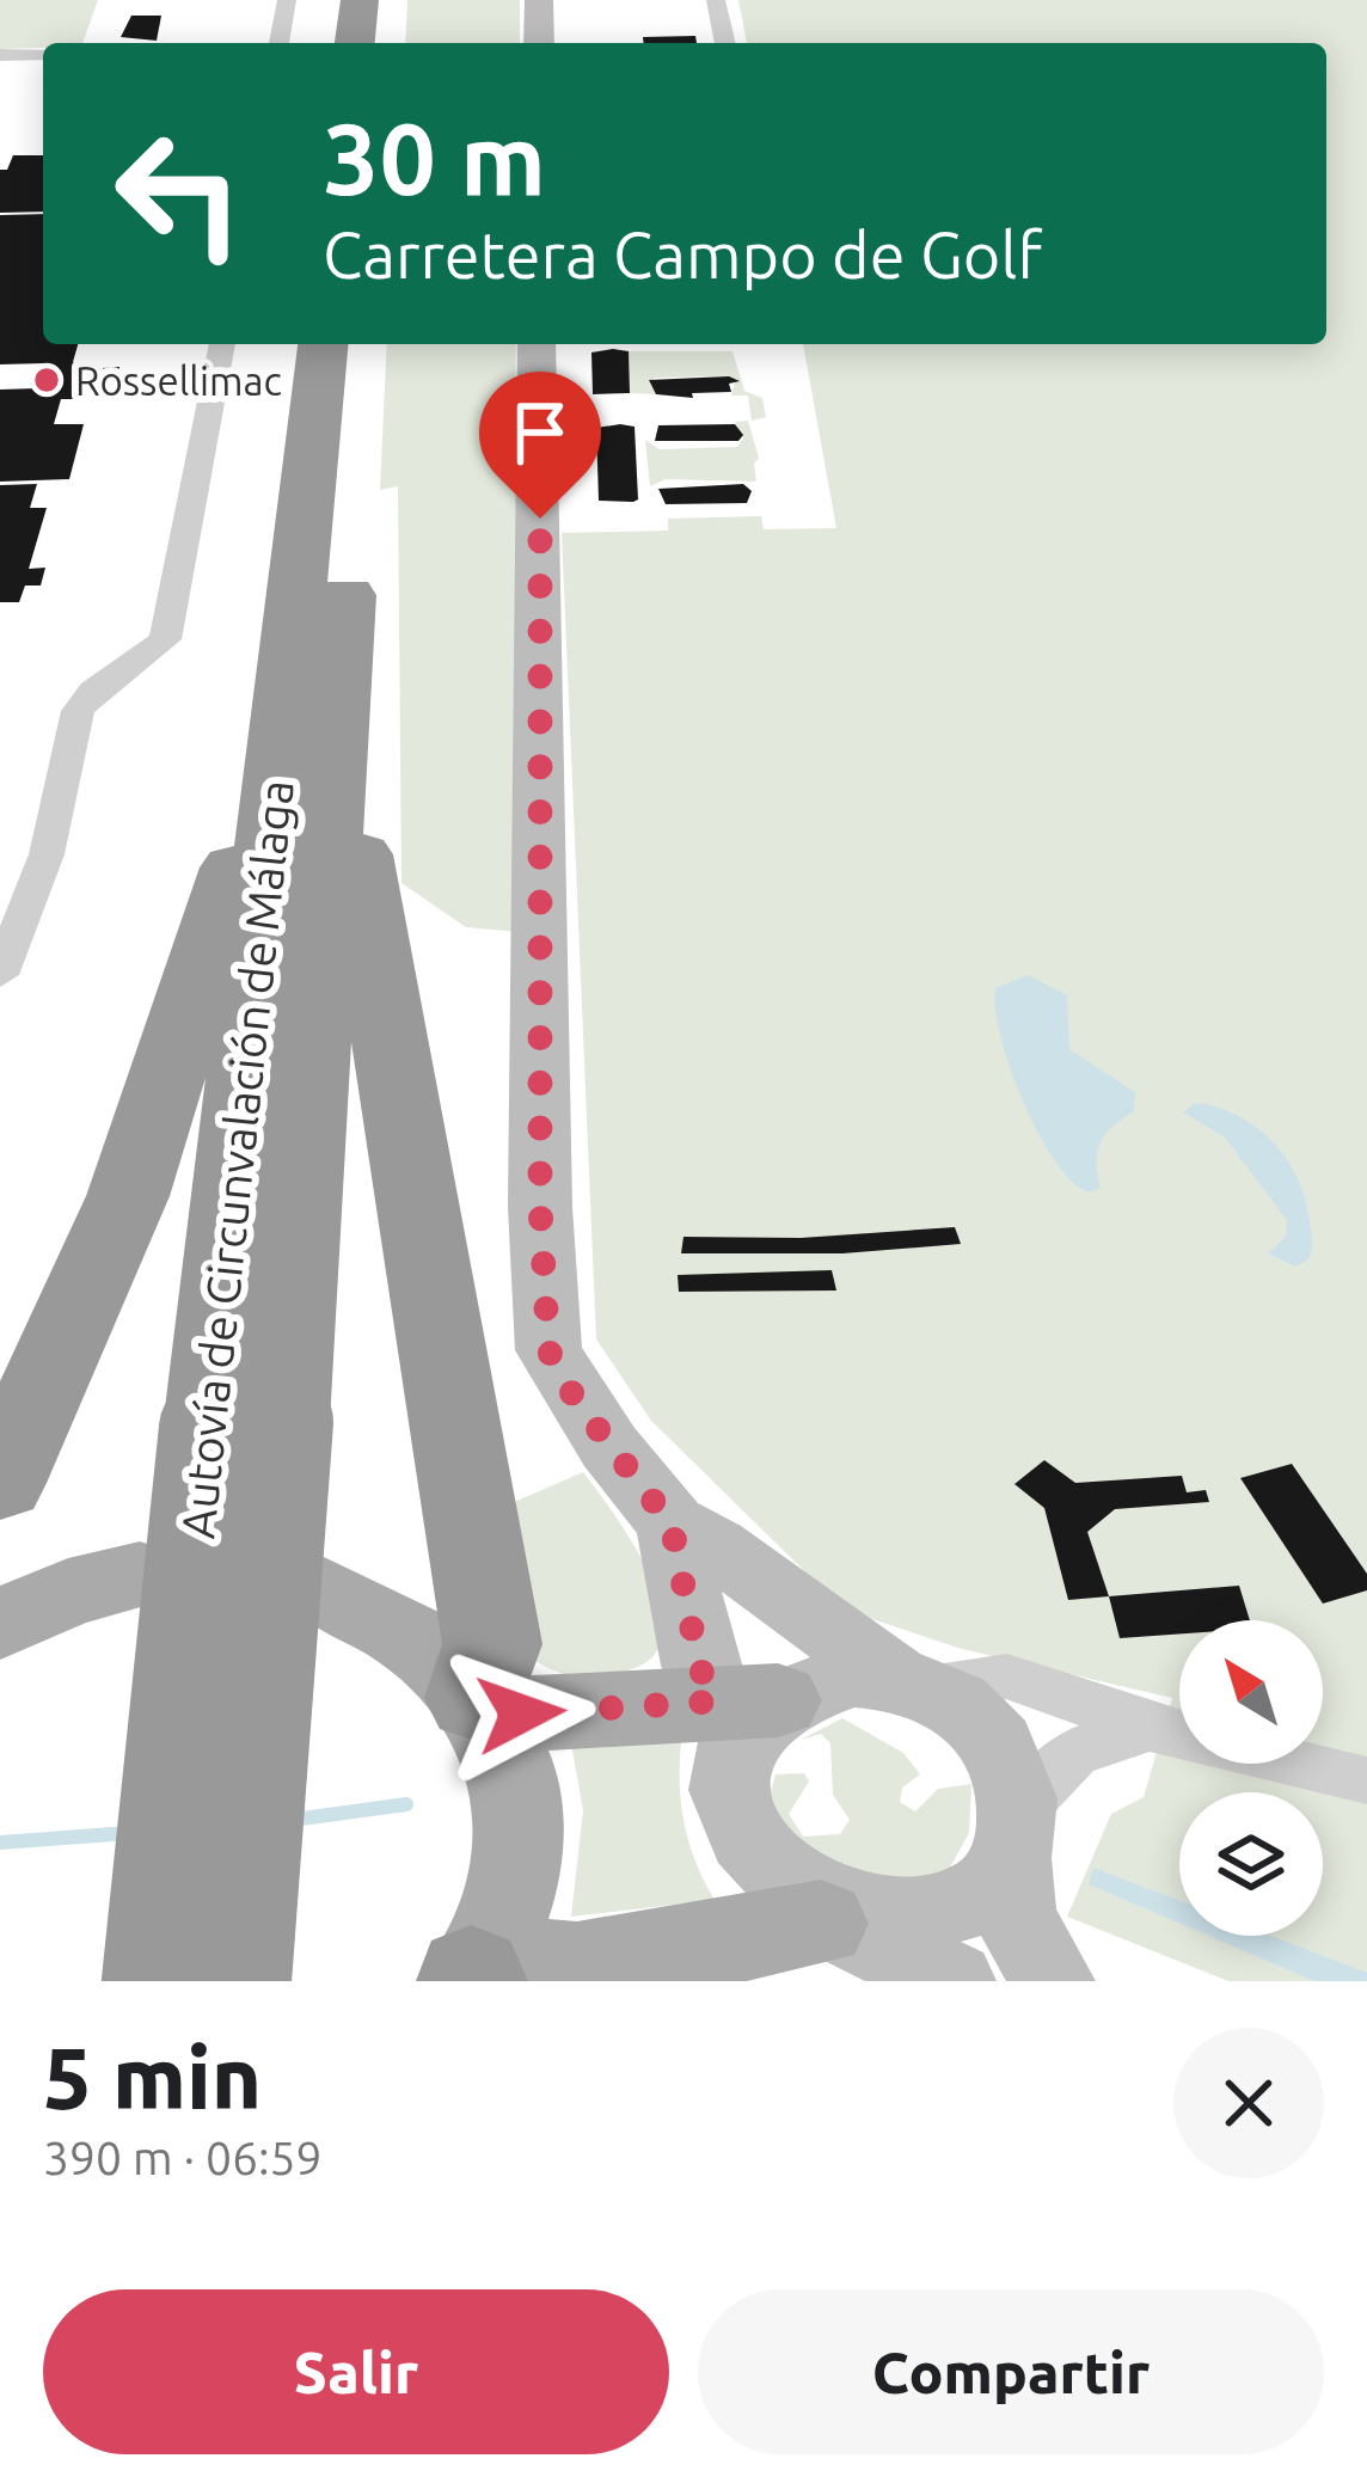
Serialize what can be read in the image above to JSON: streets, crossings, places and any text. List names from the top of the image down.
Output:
{
  "streets": {
    "highway": ["Autovía de Circunvalación de Málaga"]
  },
  "places": ["Rossellimac"],
  "north": "top left",
  "page": {
    "turn": ["30 m", "Carretera Campo de Golf"],
    "heading": ["5 min", "390 m · 06:59"],
    "buttons": ["Salir", "Compartir"]
  }
}
